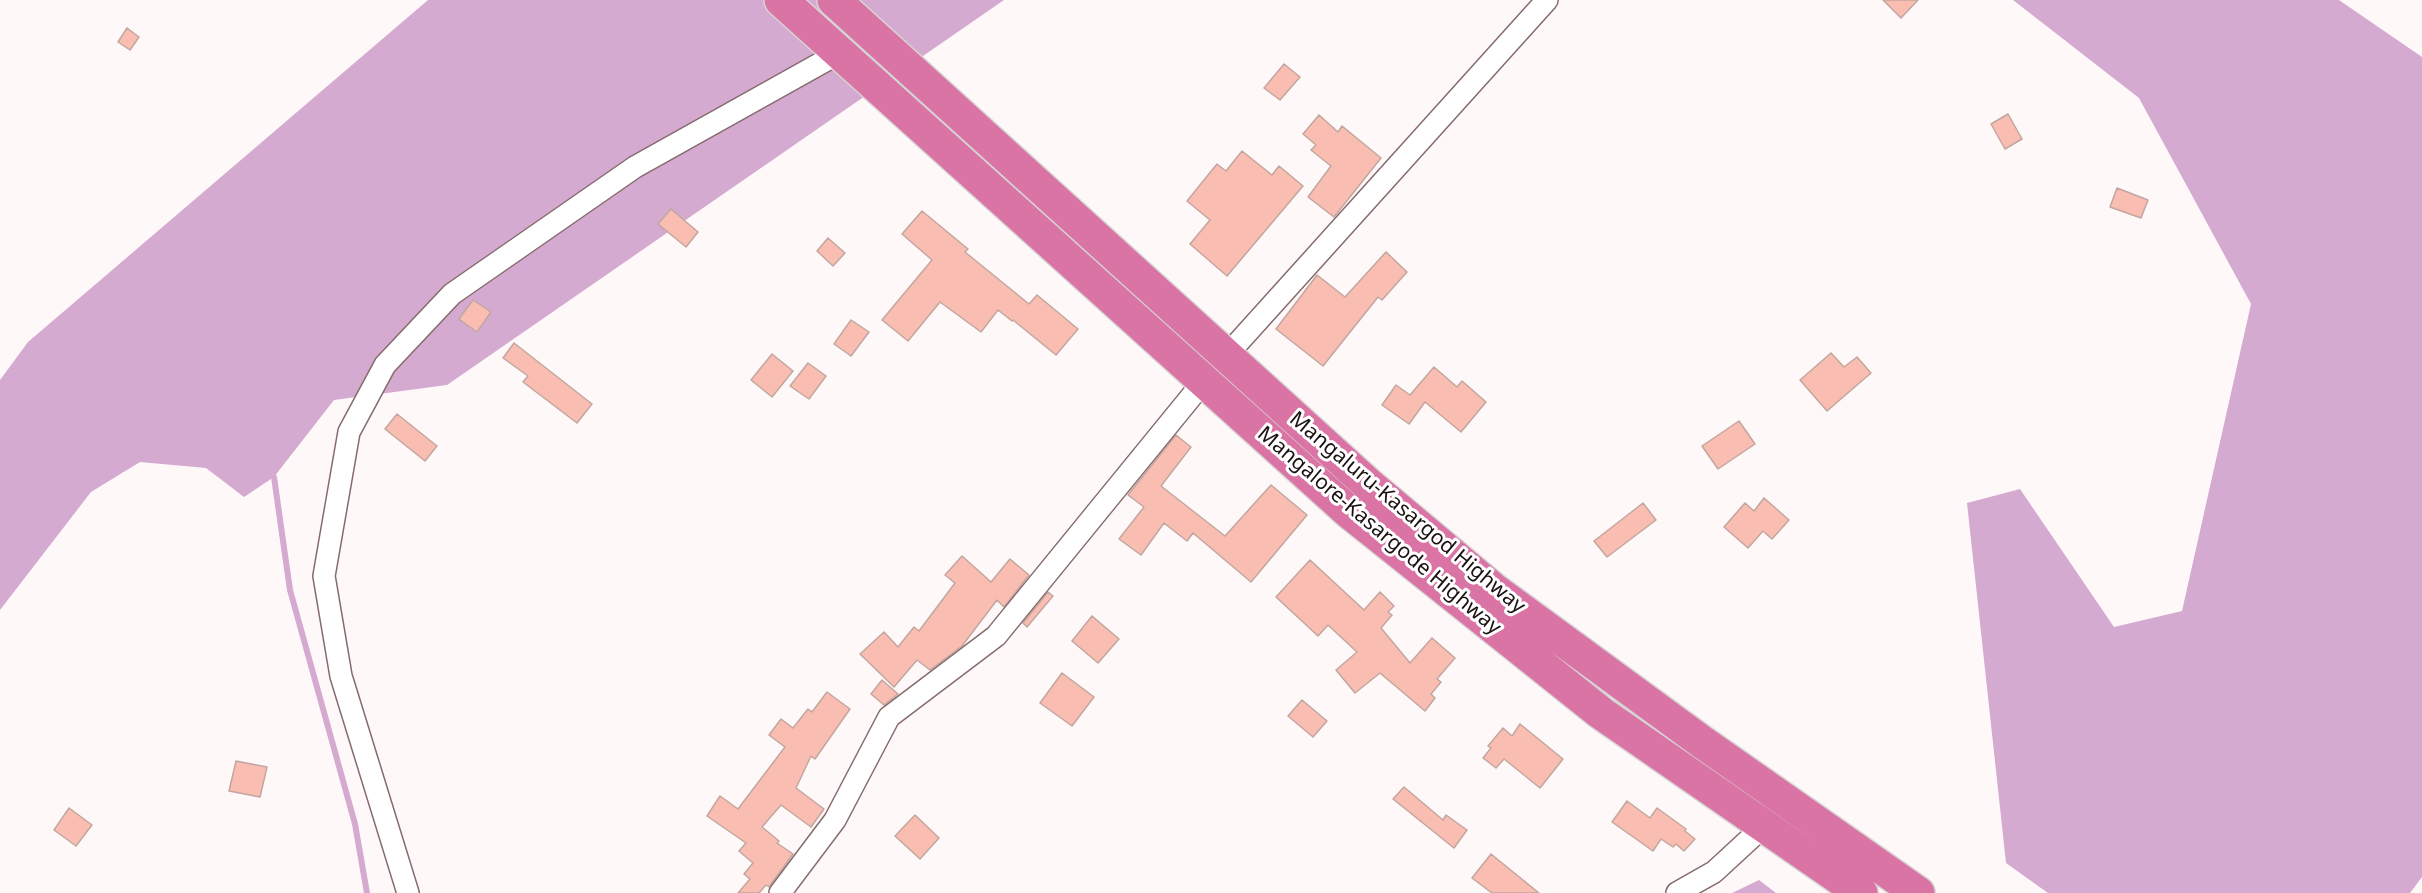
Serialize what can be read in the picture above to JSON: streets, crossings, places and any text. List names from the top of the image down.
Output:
{
  "streets": {
    "highway": ["Mangaluru-Kasargod Highway", "Mangalore-Kasargode Highway"]
  }
}
